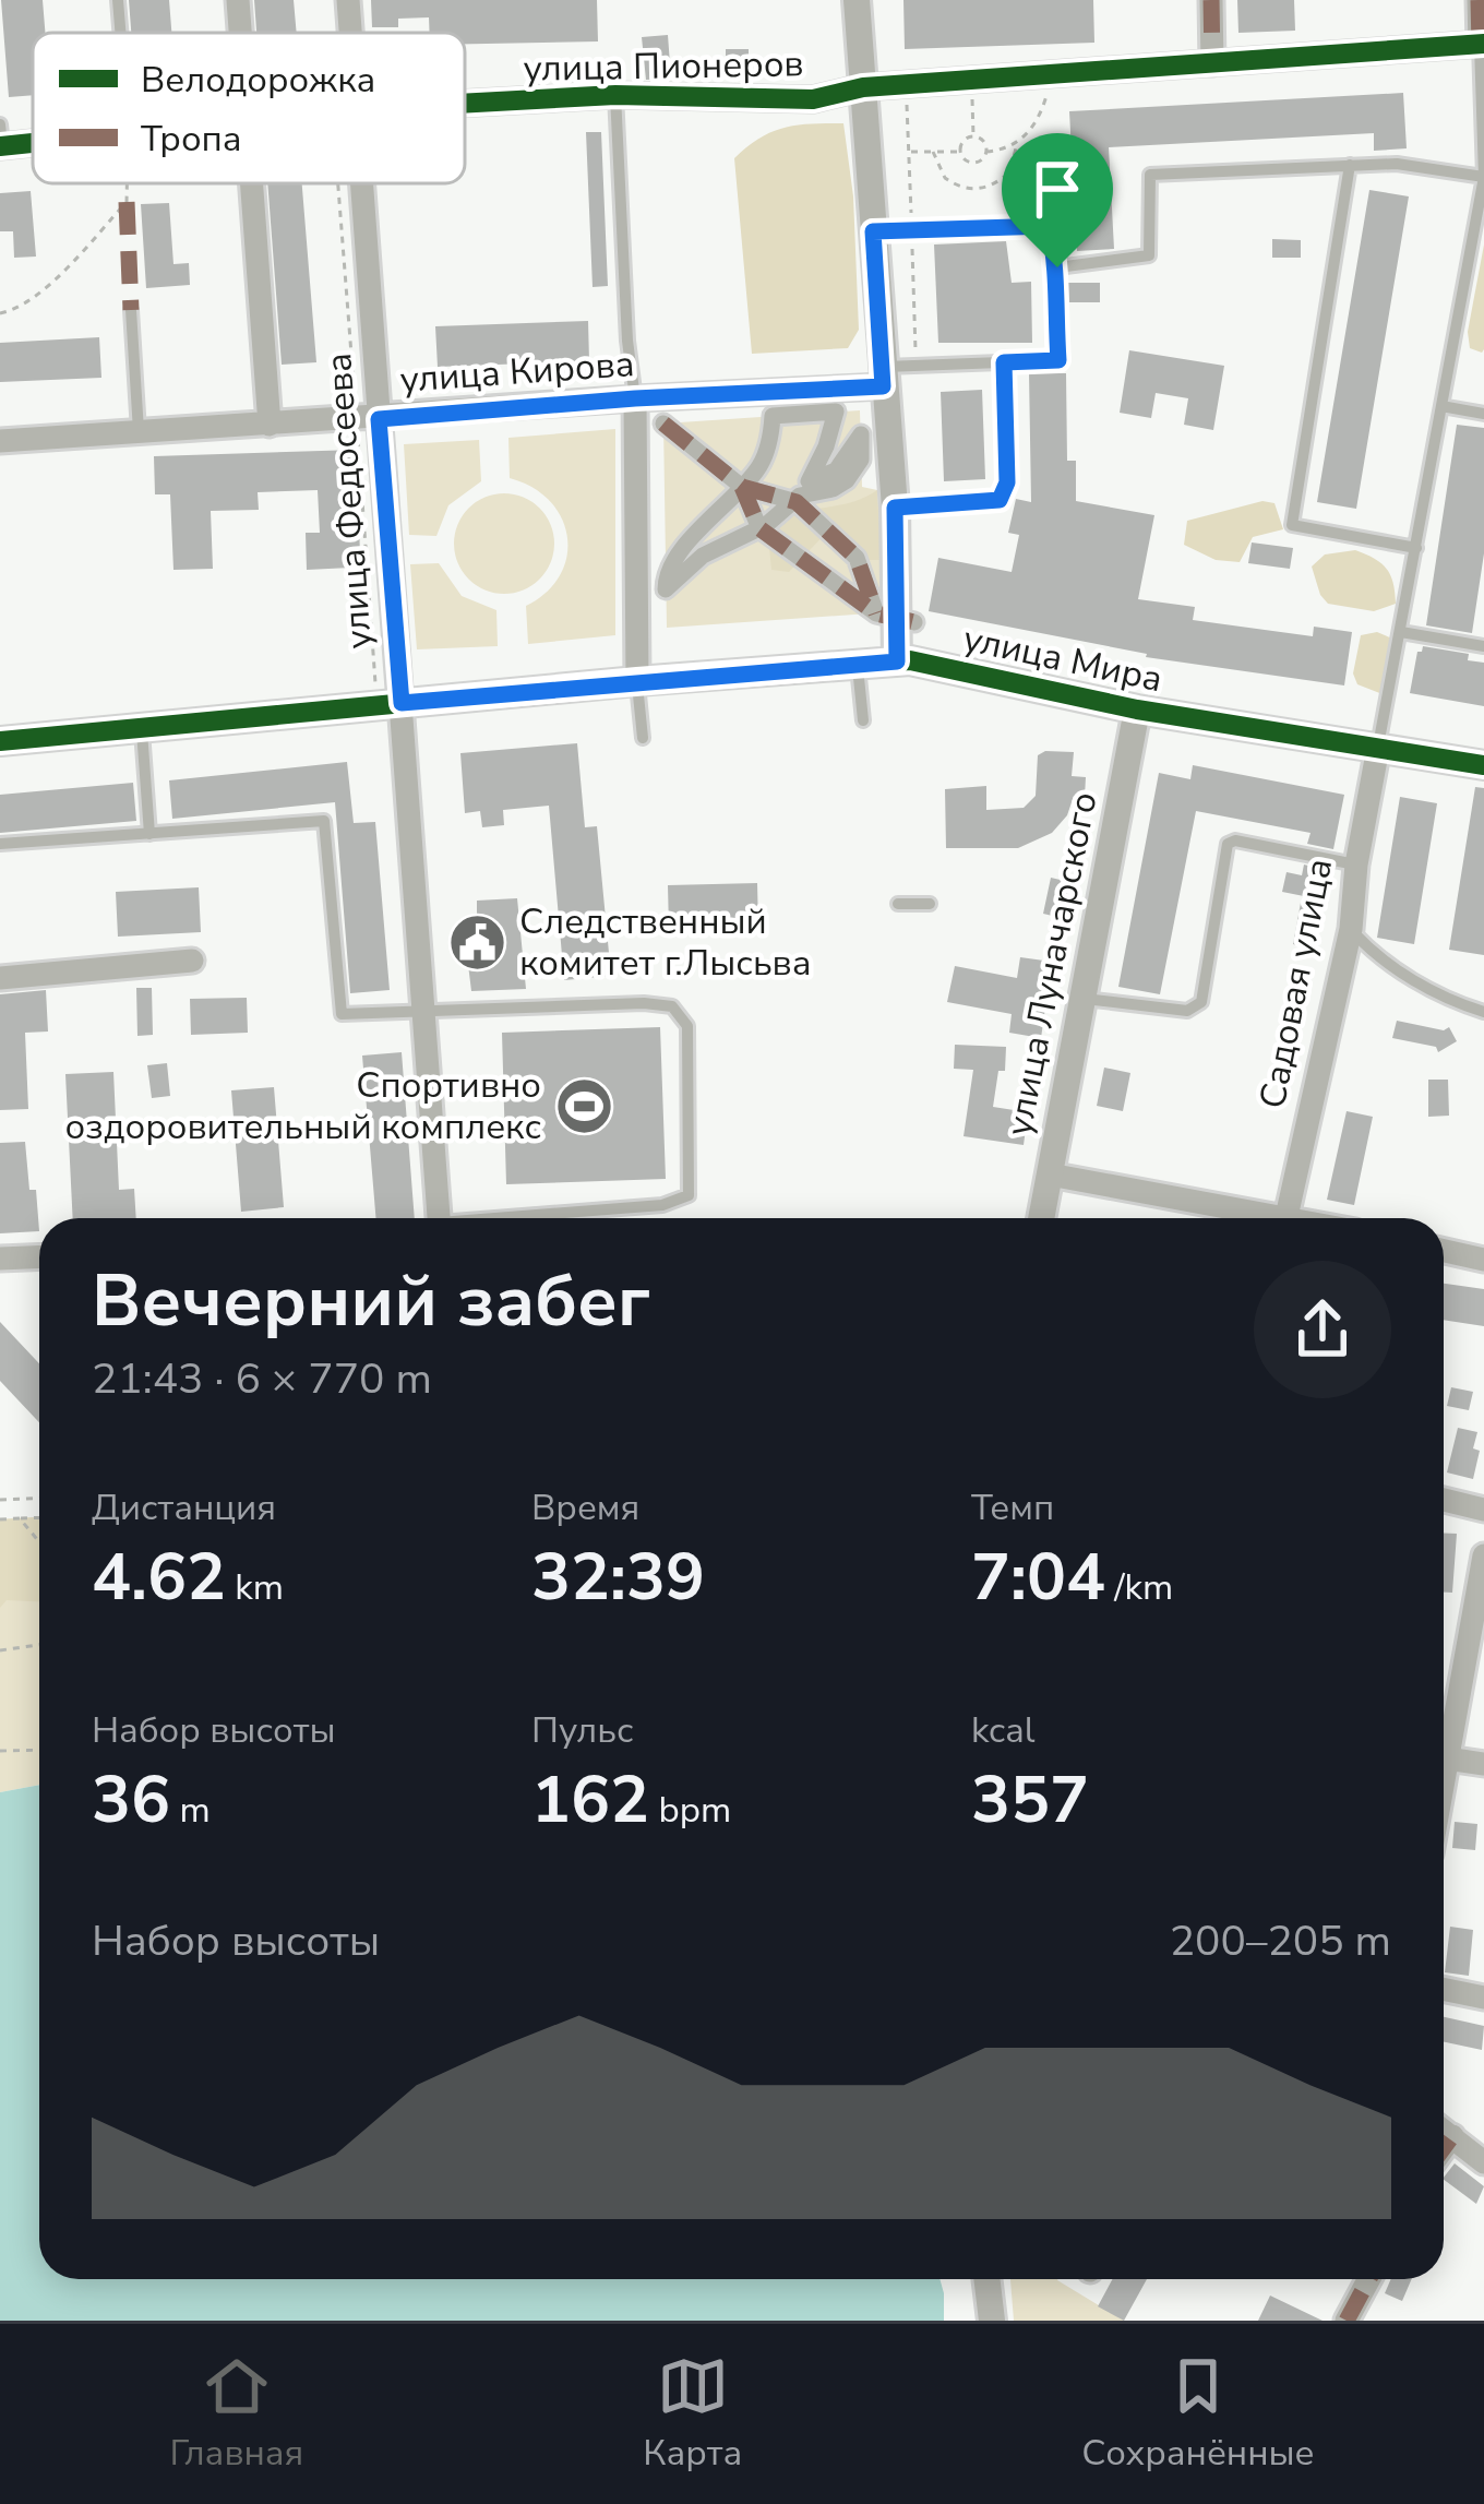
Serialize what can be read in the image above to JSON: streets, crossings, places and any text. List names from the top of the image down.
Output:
{
  "streets": {
    "street": [
      "улица Пионеров",
      "улица Кирова",
      "улица Федосеева",
      "улица Мира",
      "улица Луначарского",
      "Садовая улица"
    ]
  },
  "crossings": [
    ["улица Кирова", "улица Федосеева"],
    ["улица Федосеева", "улица Мира"],
    ["улица Мира", "улица Луначарского"],
    ["улица Мира", "Садовая улица"]
  ],
  "places": {
    "public building": ["Следственный комитет г.Лысьва"],
    "sports": ["Спортивно оздоровительный комплекс"]
  },
  "legend": ["Велодорожка", "Тропа"],
  "page": {
    "heading": ["Вечерний забег", "21:43 · 6 × 770 m"],
    "stats": [
      ["Дистанция", "4.62 km"],
      ["Время", "32:39"],
      ["Темп", "7:04 /km"],
      ["Набор высоты", "36 m"],
      ["Пульс", "162 bpm"],
      ["kcal", "357"]
    ],
    "chart": ["Набор высоты", "200–205 m"],
    "tabs": ["Главная", "Карта", "Сохранённые"]
  }
}
